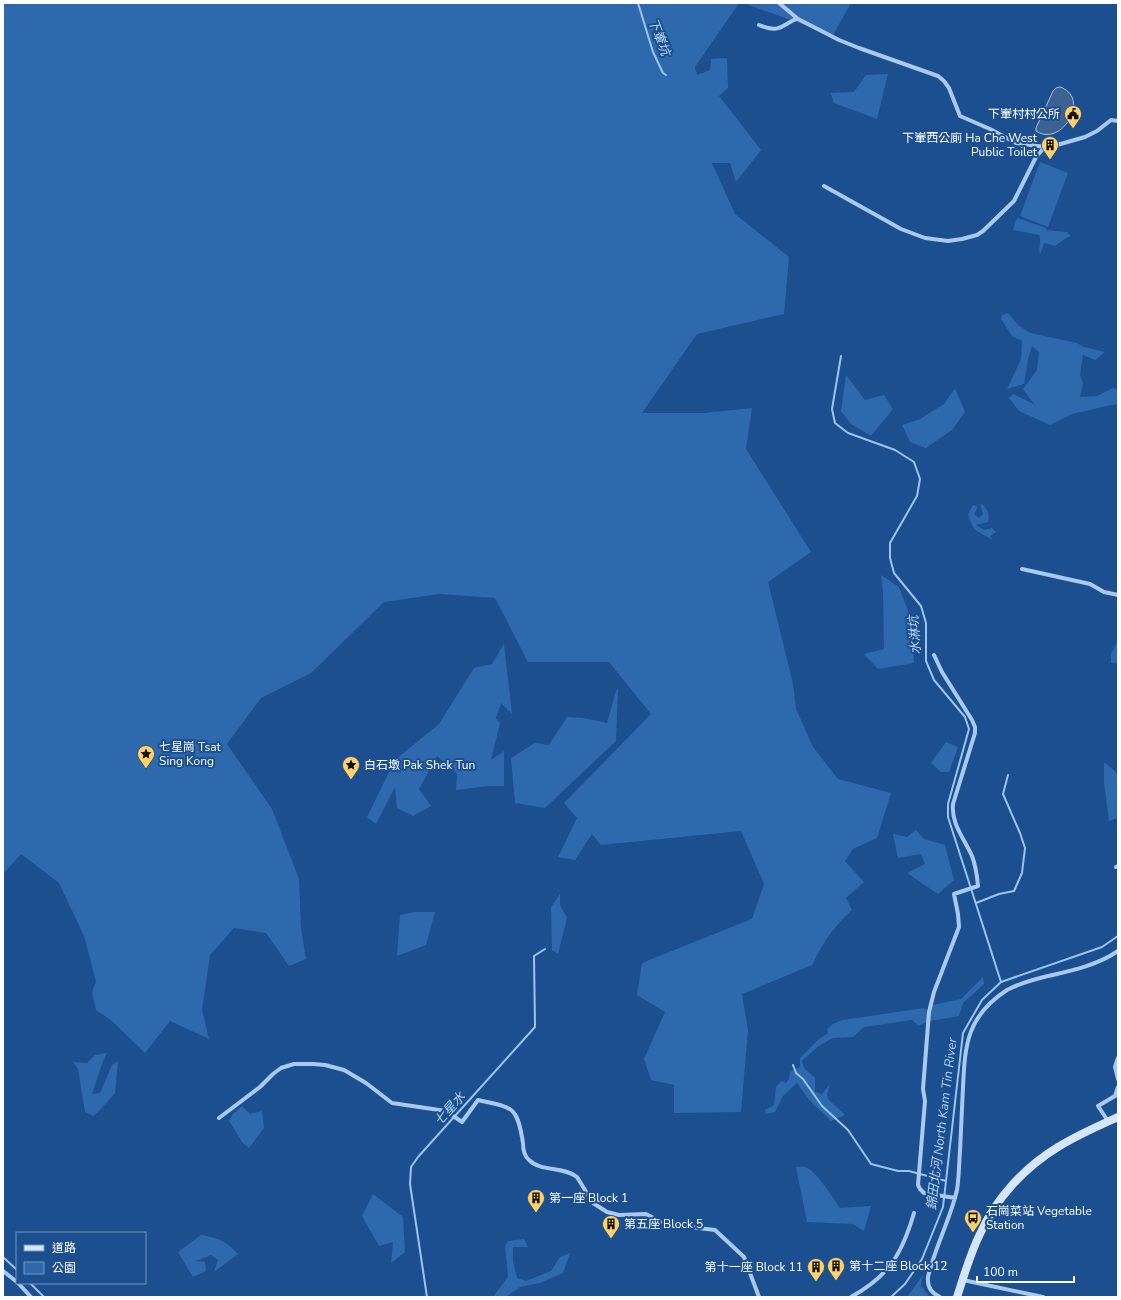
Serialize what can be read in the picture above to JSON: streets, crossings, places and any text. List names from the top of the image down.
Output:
{
  "water": [
    "下輋坑",
    "水淋坑",
    "七星水",
    "錦田北河 North Kam Tin River"
  ],
  "places": {
    "public building": ["下輋村村公所"],
    "building": [
      "下輋西公廁 Ha Che West Public Toilet",
      "第一座 Block 1",
      "第五座 Block 5",
      "第十二座 Block 12",
      "第十一座 Block 11"
    ],
    "place": ["七星崗 Tsat Sing Kong", "白石墩 Pak Shek Tun"],
    "bus stop": ["石崗菜站 Vegetable Station"]
  },
  "legend": ["道路", "公園"],
  "scale_bar": "100 m"
}
